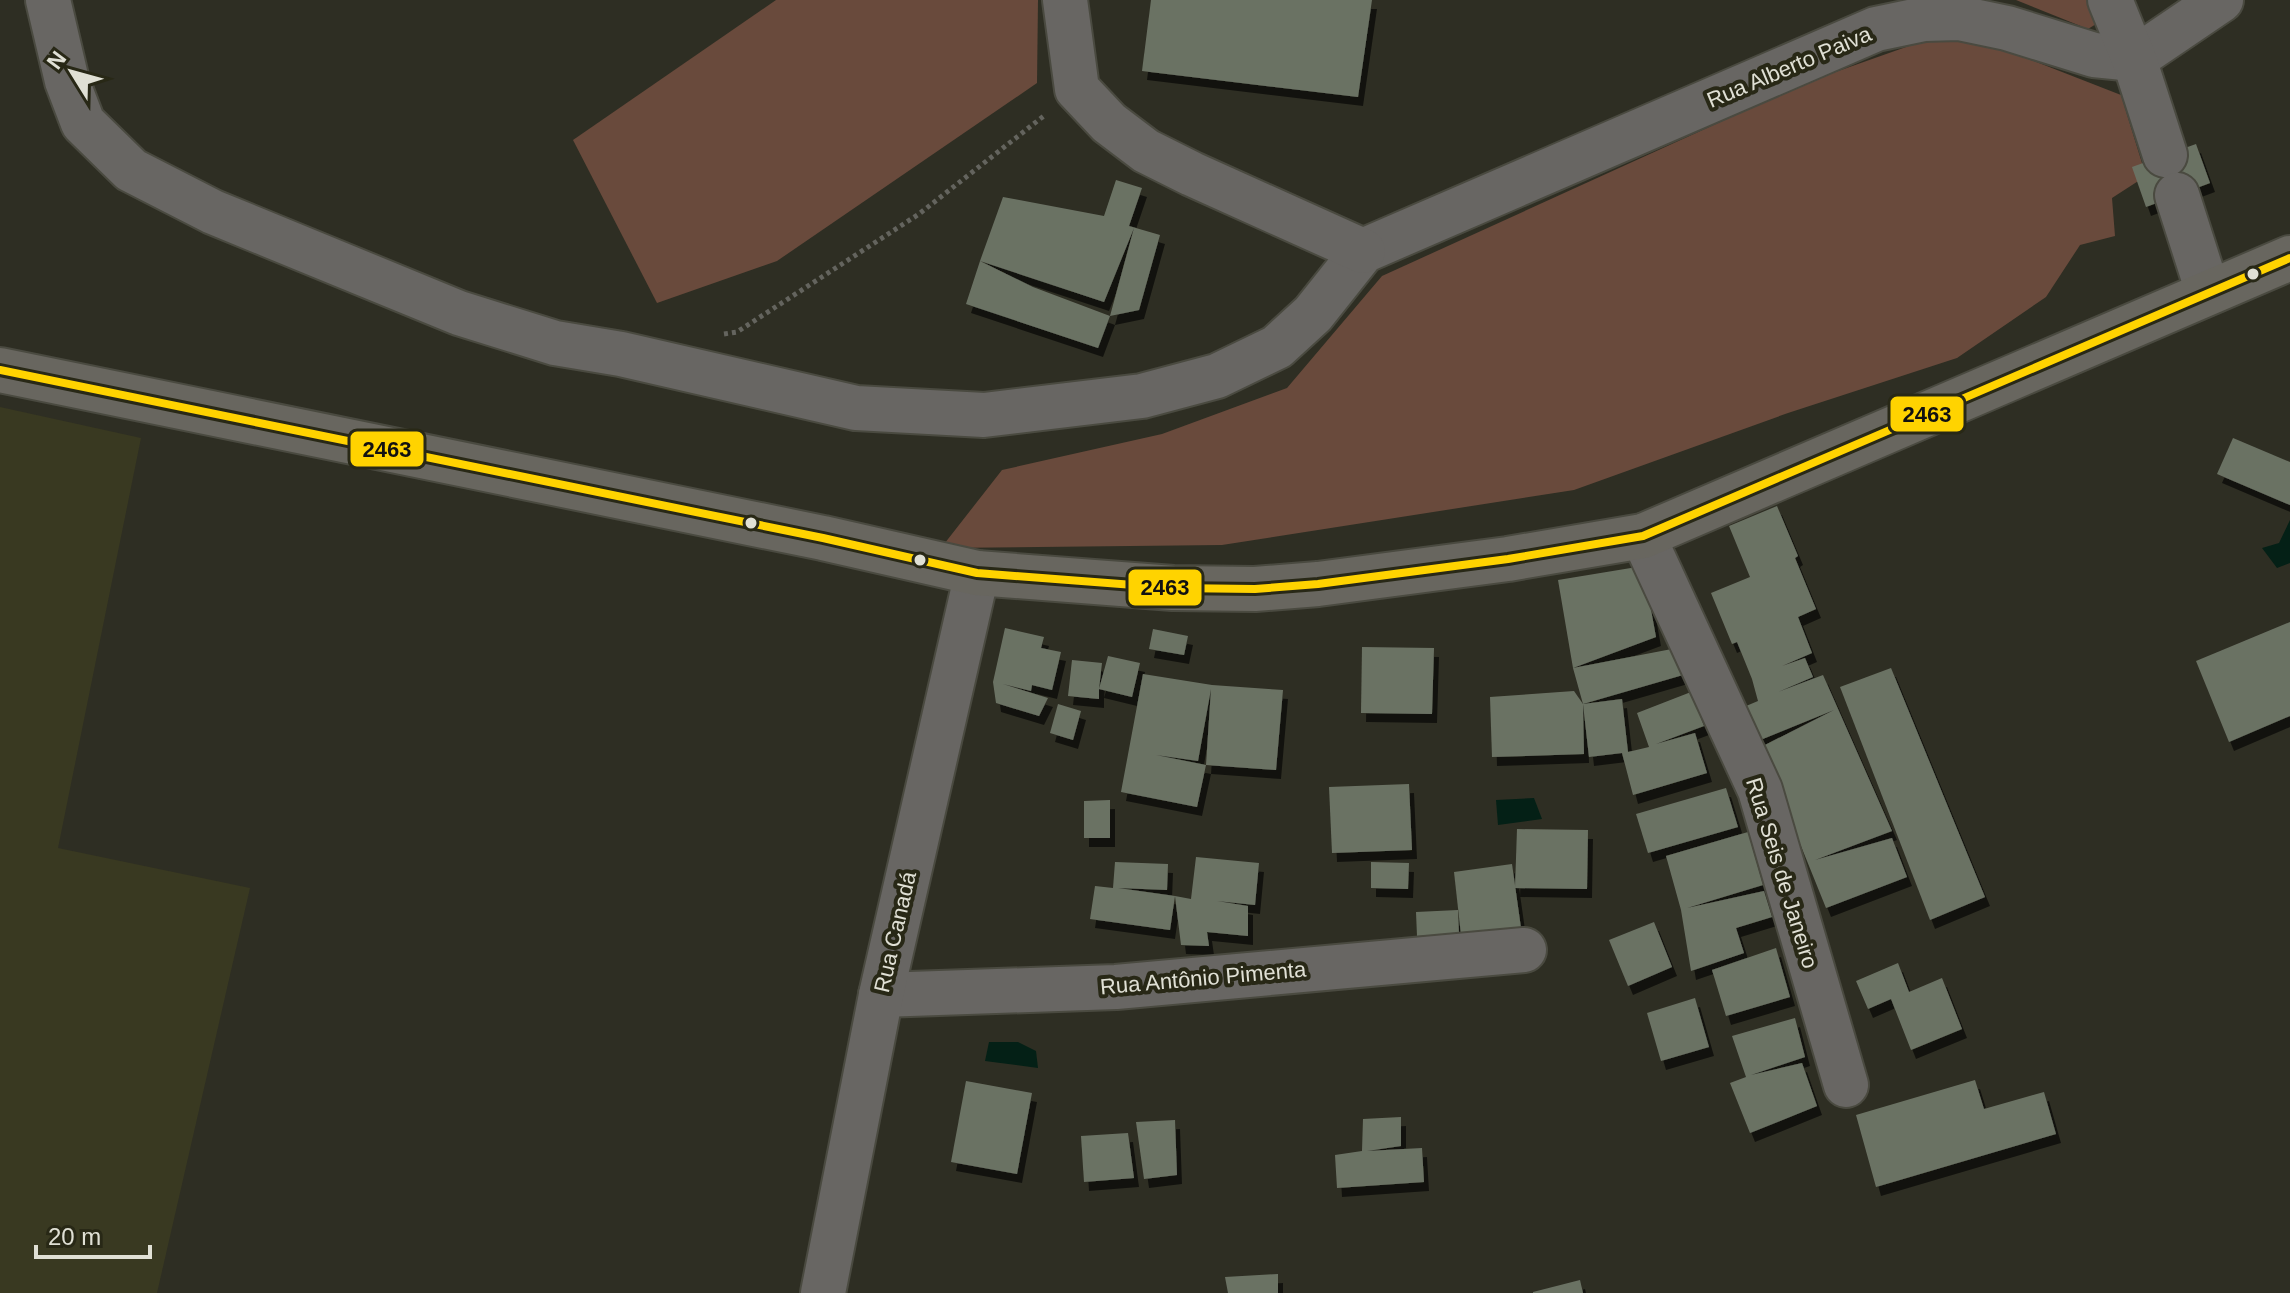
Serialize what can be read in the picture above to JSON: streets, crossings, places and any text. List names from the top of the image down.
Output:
{
  "streets": {
    "street": [
      "Rua Alberto Paiva",
      "Rua Seis de Janeiro",
      "Rua Canadá",
      "Rua Antônio Pimenta"
    ]
  },
  "crossings": [
    ["Rua Canadá", "Rua Antônio Pimenta"]
  ],
  "lines": ["transit line 2463"],
  "scale_bar": "20 m",
  "north": "top left"
}
